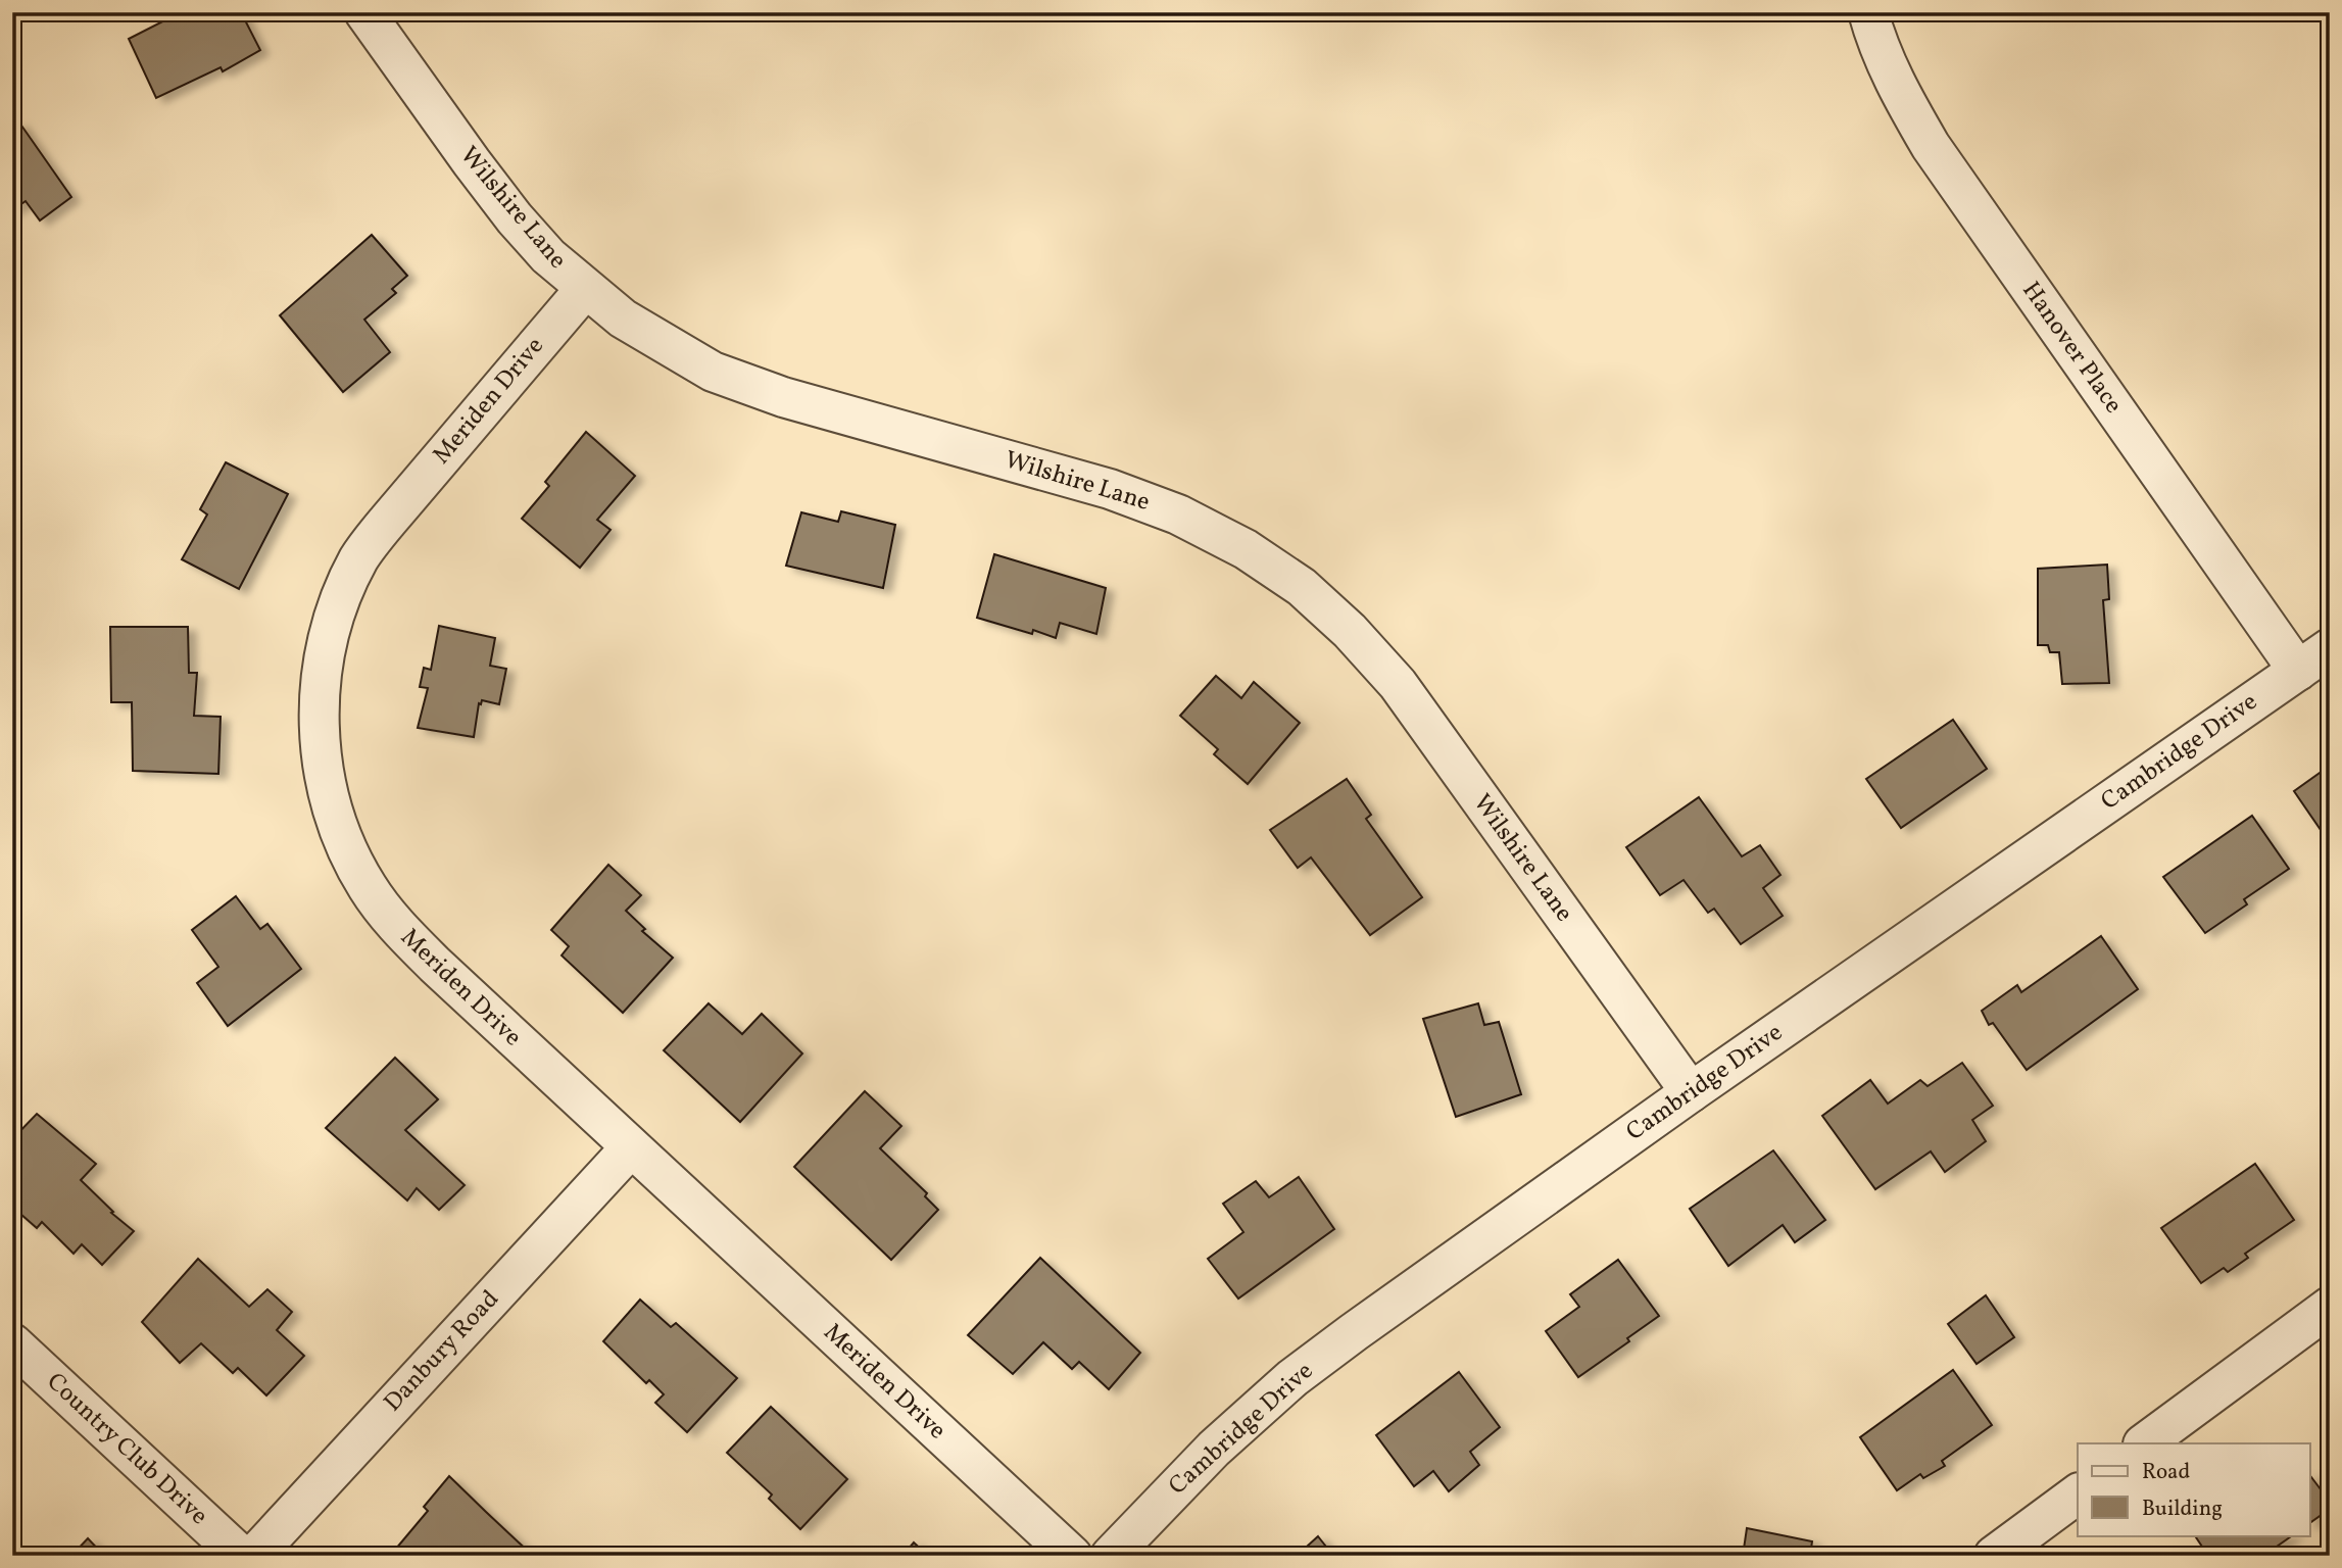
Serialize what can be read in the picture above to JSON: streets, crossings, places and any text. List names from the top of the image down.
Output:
{
  "streets": {
    "street": [
      "Wilshire Lane",
      "Hanover Place",
      "Meriden Drive",
      "Cambridge Drive",
      "Danbury Road",
      "Country Club Drive"
    ]
  },
  "crossings": [
    ["Wilshire Lane", "Meriden Drive"],
    ["Wilshire Lane", "Cambridge Drive"],
    ["Hanover Place", "Cambridge Drive"],
    ["Meriden Drive", "Danbury Road"]
  ],
  "legend": ["Road", "Building"]
}
